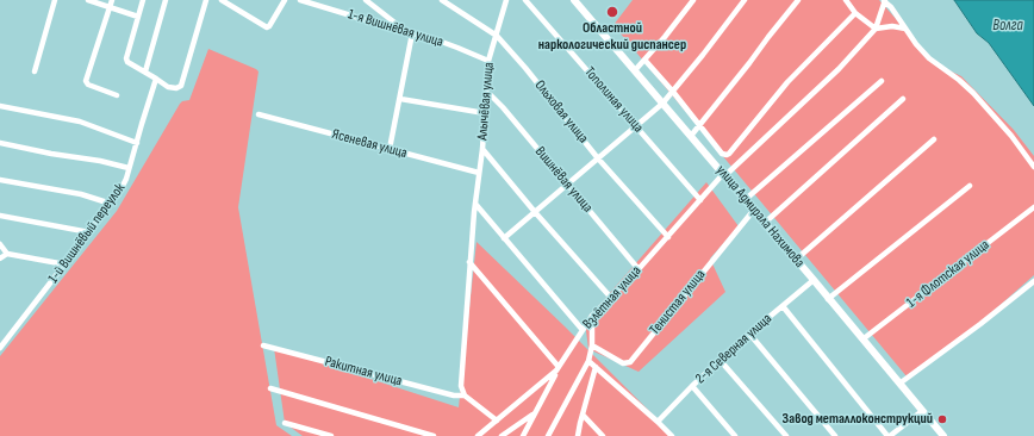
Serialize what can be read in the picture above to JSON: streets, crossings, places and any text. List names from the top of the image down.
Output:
{
  "streets": {
    "main road": ["улица Адмирала Нахимова"],
    "street": [
      "1-я Вишнёвая улица",
      "Тополиная улица",
      "Алычёвая улица",
      "Ольховая улица",
      "Ясеневая улица",
      "Вишнёвая улица",
      "1-й Вишнёвый переулок",
      "1-я Флотская улица",
      "Взлётная улица",
      "Тенистая улица",
      "2-я Северная улица",
      "Ракитная улица"
    ]
  },
  "crossings": [
    ["1-я Вишнёвая улица", "Алычёвая улица"],
    ["Тополиная улица", "Взлётная улица"],
    ["Алычёвая улица", "Ольховая улица"],
    ["Алычёвая улица", "Ясеневая улица"],
    ["Алычёвая улица", "Вишнёвая улица"],
    ["Алычёвая улица", "Ракитная улица"],
    ["Ольховая улица", "Взлётная улица"],
    ["Вишнёвая улица", "Взлётная улица"],
    ["улица Адмирала Нахимова", "1-я Флотская улица"],
    ["улица Адмирала Нахимова", "Взлётная улица"],
    ["улица Адмирала Нахимова", "Тенистая улица"],
    ["улица Адмирала Нахимова", "2-я Северная улица"],
    ["Взлётная улица", "Ракитная улица"]
  ],
  "water": ["Волга"],
  "places": ["Областной наркологический диспансер", "Завод металлоконструкций"]
}
